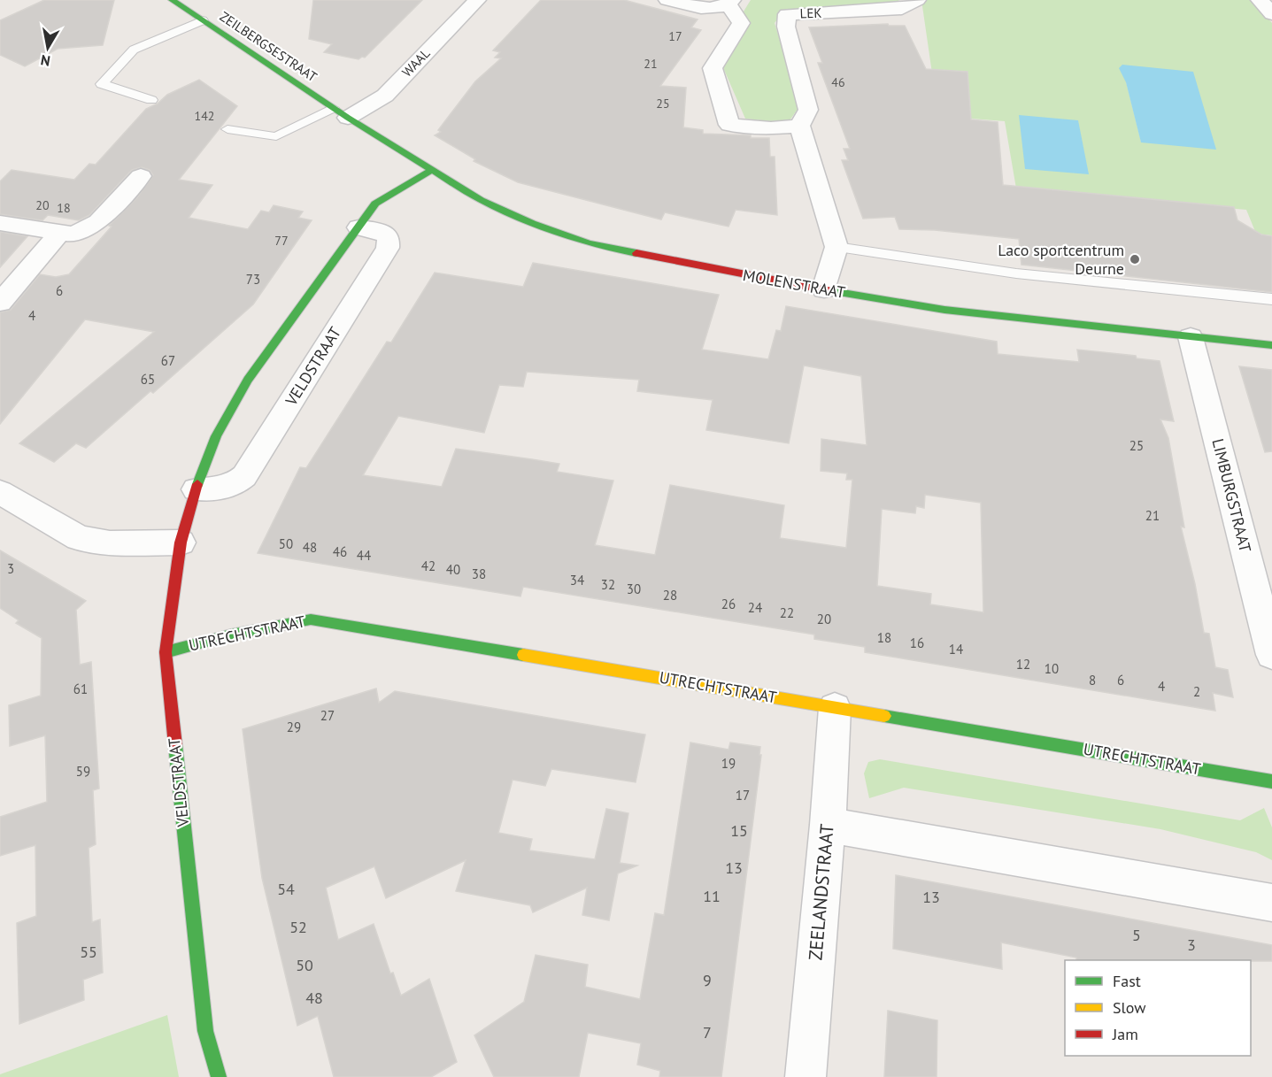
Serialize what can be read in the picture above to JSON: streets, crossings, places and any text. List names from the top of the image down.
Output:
{
  "streets": {
    "street": [
      "LEK",
      "ZEILBERGSESTRAAT",
      "WAAL",
      "MOLENSTRAAT",
      "VELDSTRAAT",
      "LIMBURGSTRAAT",
      "UTRECHTSTRAAT",
      "ZEELANDSTRAAT"
    ]
  },
  "crossings": [
    ["ZEILBERGSESTRAAT", "WAAL"],
    ["ZEILBERGSESTRAAT", "MOLENSTRAAT"],
    ["WAAL", "MOLENSTRAAT"],
    ["MOLENSTRAAT", "VELDSTRAAT"],
    ["MOLENSTRAAT", "LIMBURGSTRAAT"],
    ["VELDSTRAAT", "UTRECHTSTRAAT"],
    ["UTRECHTSTRAAT", "ZEELANDSTRAAT"]
  ],
  "places": ["Laco sportcentrum Deurne"],
  "house_numbers": [
    "17",
    "21",
    "46",
    "25",
    "142",
    "20",
    "18",
    "77",
    "73",
    "6",
    "4",
    "67",
    "65",
    "25",
    "21",
    "50",
    "48",
    "46",
    "44",
    "42",
    "3",
    "40",
    "38",
    "34",
    "32",
    "30",
    "28",
    "26",
    "24",
    "22",
    "20",
    "18",
    "16",
    "14",
    "12",
    "10",
    "8",
    "6",
    "4",
    "61",
    "2",
    "27",
    "29",
    "19",
    "59",
    "17",
    "15",
    "13",
    "54",
    "11",
    "13",
    "52",
    "5",
    "3",
    "55",
    "50",
    "9",
    "48",
    "7"
  ],
  "legend": ["Fast", "Slow", "Jam"],
  "north": "bottom"
}
